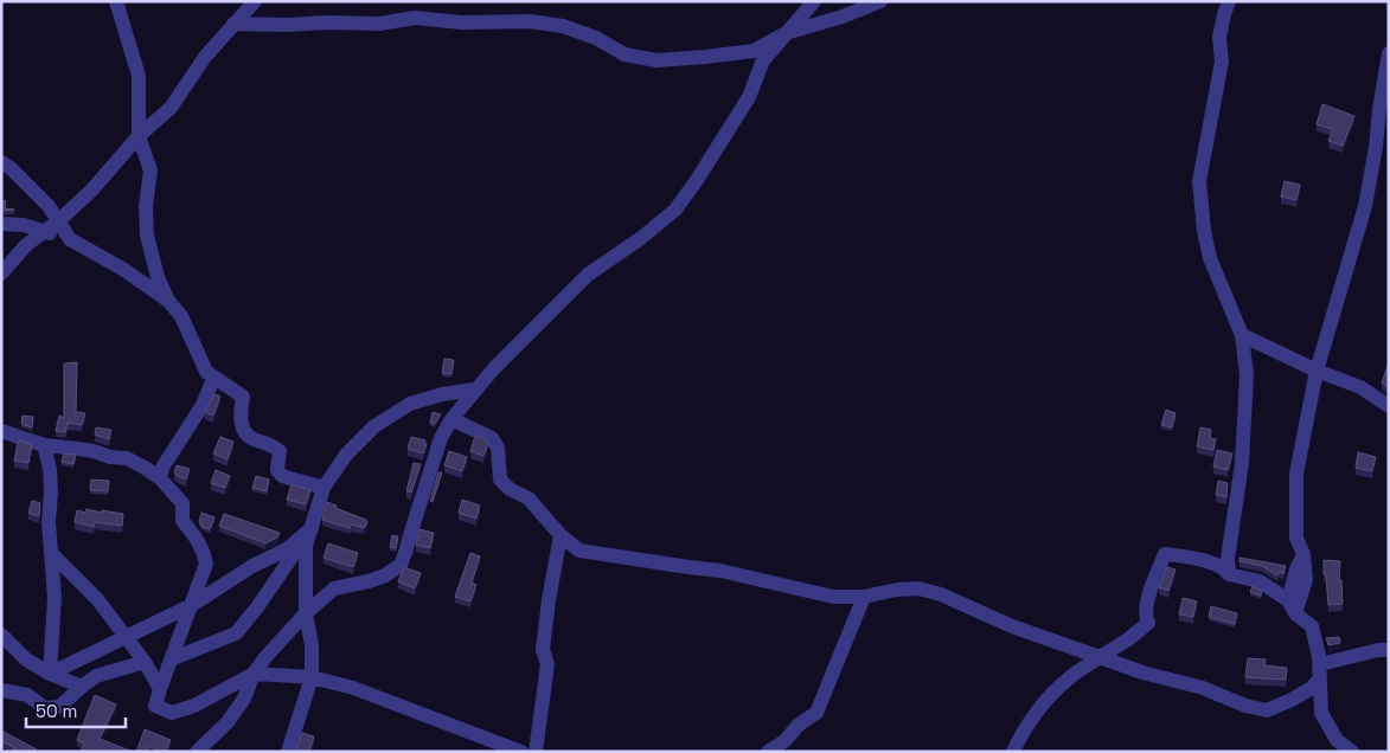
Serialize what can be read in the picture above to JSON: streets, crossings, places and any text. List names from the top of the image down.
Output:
{
  "scale_bar": "50 m"
}
